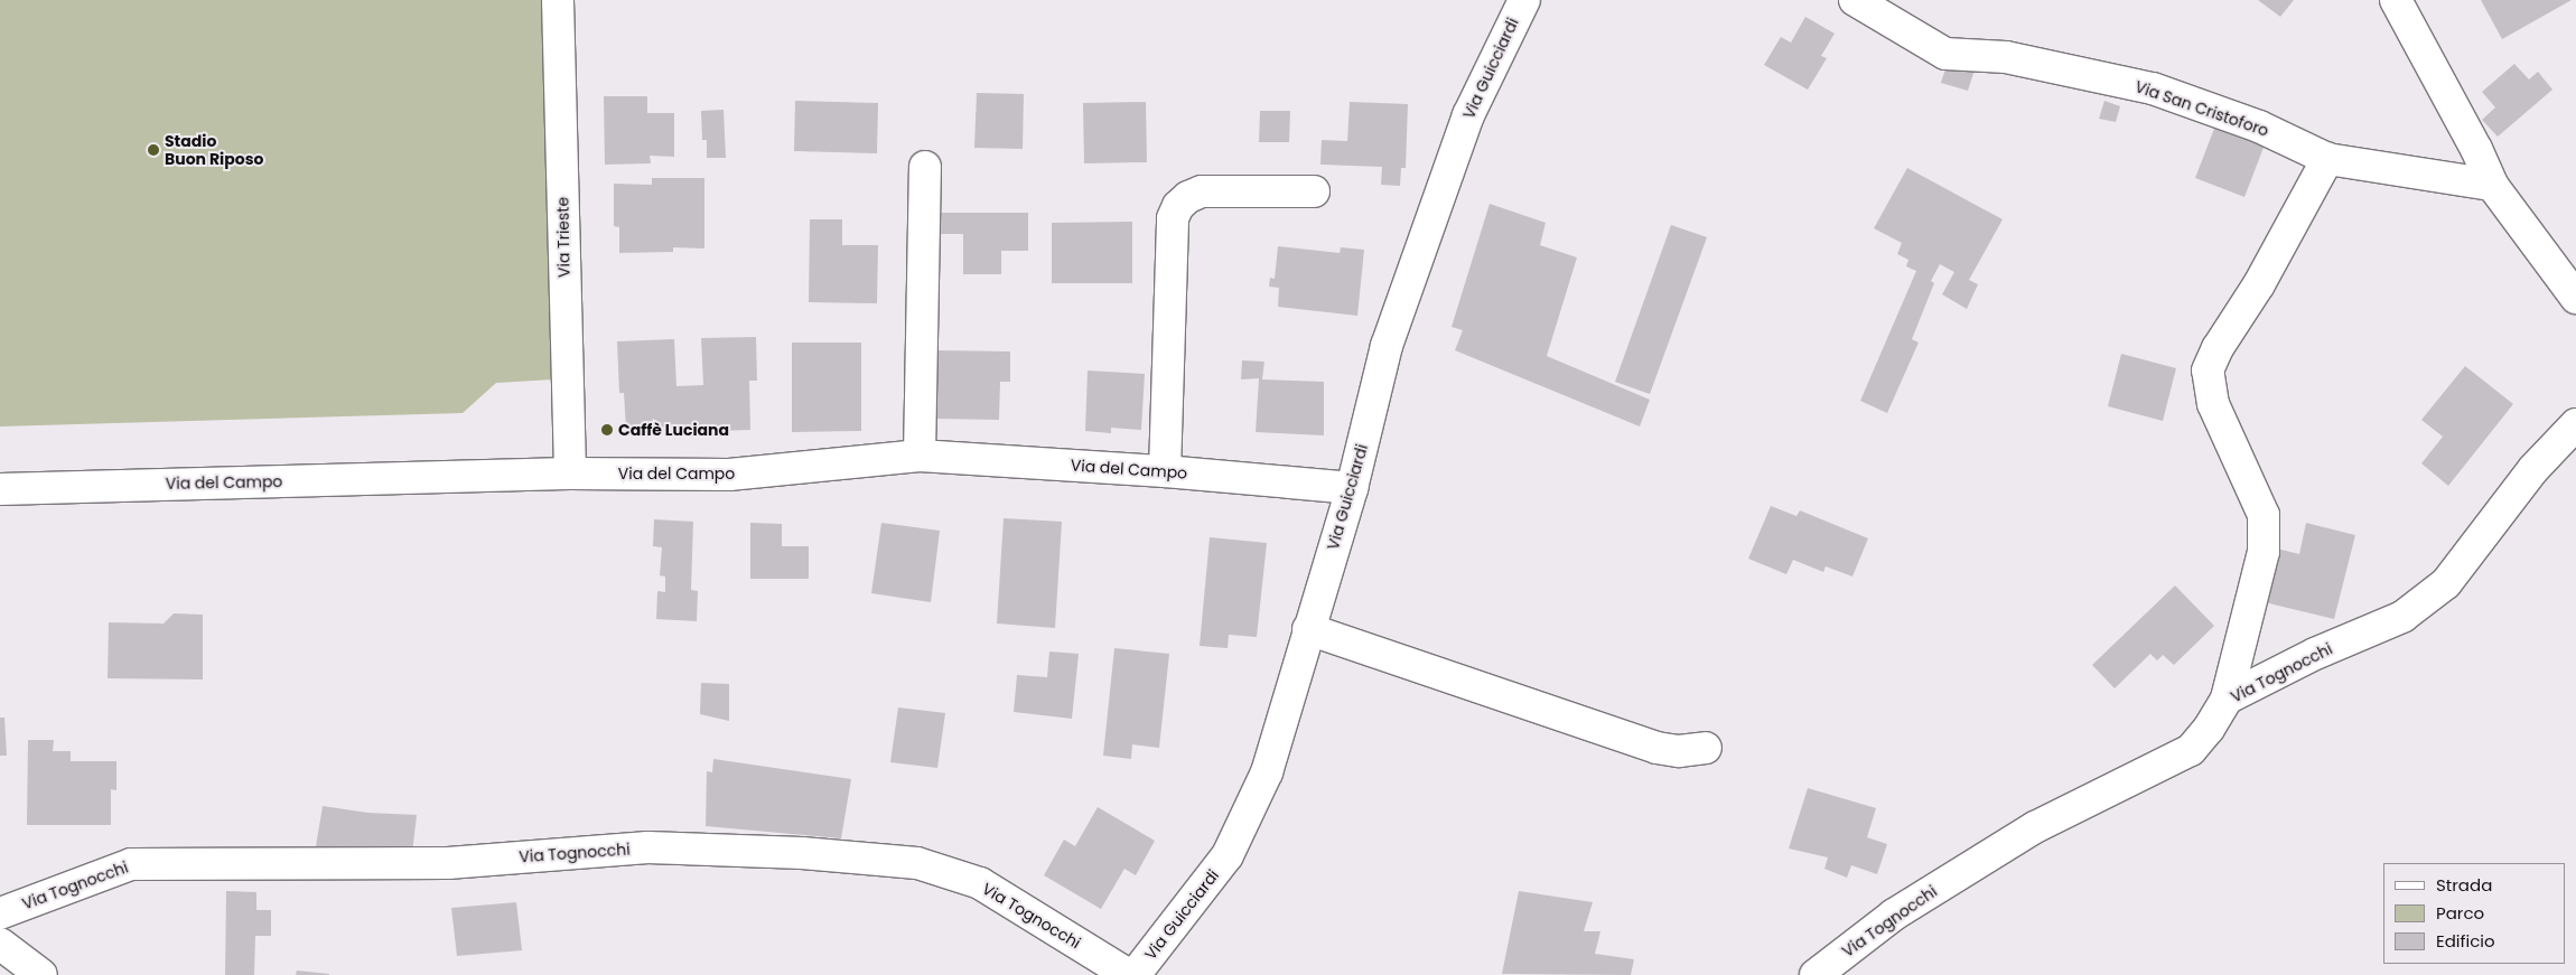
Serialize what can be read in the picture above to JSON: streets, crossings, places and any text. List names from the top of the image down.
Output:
{
  "streets": {
    "street": [
      "Via Guicciardi",
      "Via San Cristoforo",
      "Via Trieste",
      "Via del Campo",
      "Via Tognocchi"
    ]
  },
  "crossings": [
    ["Via Guicciardi", "Via del Campo"],
    ["Via Trieste", "Via del Campo"]
  ],
  "places": ["Stadio Buon Riposo", "Caffè Luciana"],
  "legend": ["Strada", "Parco", "Edificio"]
}
